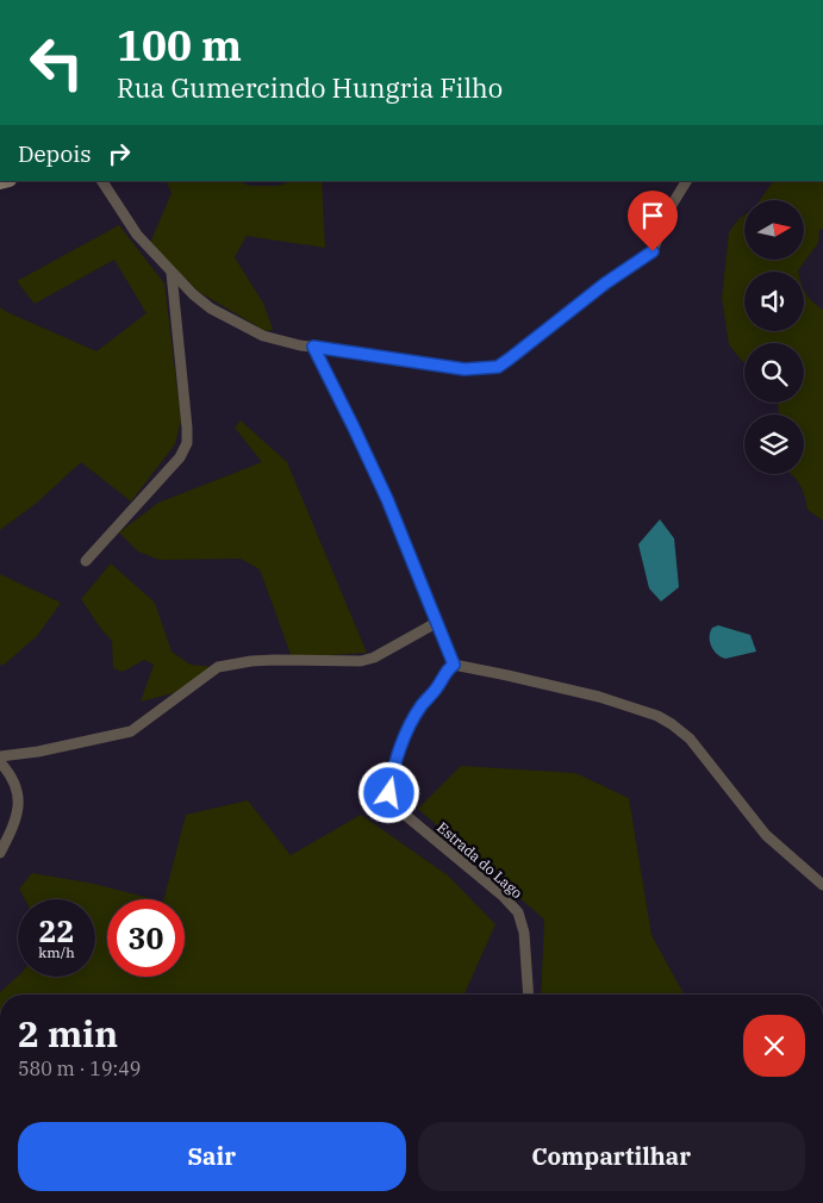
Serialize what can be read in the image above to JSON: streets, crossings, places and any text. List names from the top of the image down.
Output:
{
  "streets": {
    "street": ["Estrada do Lago"]
  },
  "north": "right",
  "page": {
    "turn": ["100 m", "Rua Gumercindo Hungria Filho"],
    "then": "Depois",
    "speed": "22 km/h",
    "limit": "30",
    "heading": ["2 min", "580 m · 19:49"],
    "buttons": ["Sair", "Compartilhar"]
  }
}
